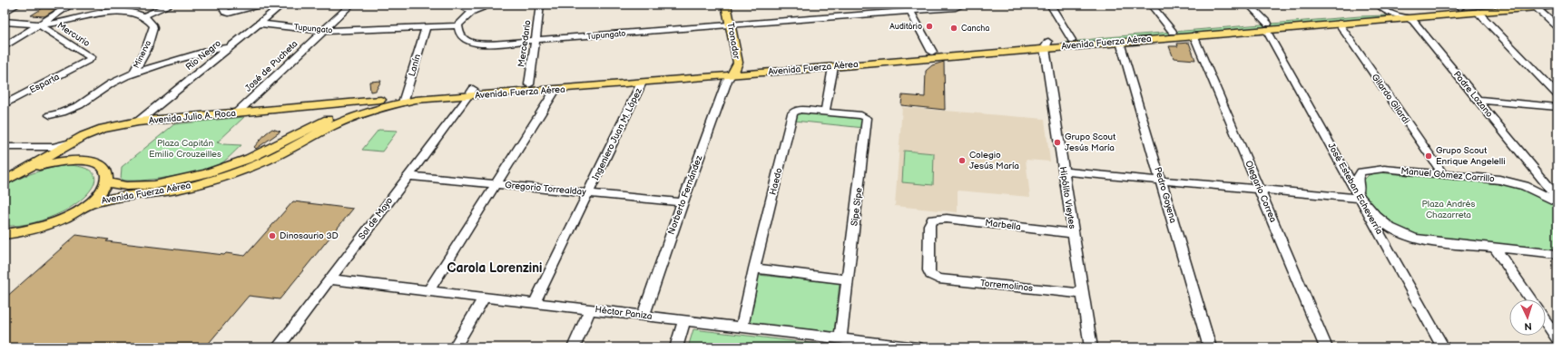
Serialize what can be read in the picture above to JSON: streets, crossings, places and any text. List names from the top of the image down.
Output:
{
  "streets": {
    "main road": ["Tronador", "Avenida Fuerza Aérea", "Avenida Julio A. Roca"],
    "street": [
      "Tupungato",
      "Mercurio",
      "Mercedario",
      "Minerva",
      "Río Negro",
      "Lanín",
      "José de Pucheta",
      "Esparta",
      "Padre Lozano",
      "Gilardo Gilardi",
      "Ingeniero Juan M. López",
      "Manuel Gómez Carrillo",
      "Haedo",
      "Gregorio Torrealday",
      "José Esteban Echeverría",
      "Olegario Correa",
      "Norberto Fernández",
      "Pedro Goyena",
      "Hipólito Vieytes",
      "Sipe Sipe",
      "Sol de Mayo",
      "Marbella",
      "Torremolinos",
      "Héctor Paniza"
    ]
  },
  "crossings": [
    ["Tupungato", "Tronador"],
    ["Tupungato", "Mercedario"],
    ["Tupungato", "Río Negro"],
    ["Tupungato", "Lanín"],
    ["Tupungato", "José de Pucheta"],
    ["Mercurio", "Esparta"],
    ["Tronador", "Avenida Fuerza Aérea"],
    ["Tronador", "Norberto Fernández"],
    ["Avenida Fuerza Aérea", "Mercedario"],
    ["Avenida Fuerza Aérea", "Lanín"],
    ["Avenida Fuerza Aérea", "Padre Lozano"],
    ["Avenida Fuerza Aérea", "Gilardo Gilardi"],
    ["Avenida Fuerza Aérea", "Avenida Julio A. Roca"],
    ["Avenida Fuerza Aérea", "Ingeniero Juan M. López"],
    ["Avenida Fuerza Aérea", "José Esteban Echeverría"],
    ["Avenida Fuerza Aérea", "Olegario Correa"],
    ["Avenida Fuerza Aérea", "Norberto Fernández"],
    ["Avenida Fuerza Aérea", "Pedro Goyena"],
    ["Avenida Fuerza Aérea", "Hipólito Vieytes"],
    ["Avenida Fuerza Aérea", "Sol de Mayo"],
    ["Minerva", "Río Negro"],
    ["Río Negro", "Avenida Julio A. Roca"],
    ["José de Pucheta", "Avenida Julio A. Roca"],
    ["Gilardo Gilardi", "Manuel Gómez Carrillo"],
    ["Ingeniero Juan M. López", "Gregorio Torrealday"],
    ["Ingeniero Juan M. López", "Héctor Paniza"],
    ["Manuel Gómez Carrillo", "José Esteban Echeverría"],
    ["Haedo", "Sipe Sipe"],
    ["Haedo", "Héctor Paniza"],
    ["Gregorio Torrealday", "Norberto Fernández"],
    ["Gregorio Torrealday", "Sol de Mayo"],
    ["Norberto Fernández", "Héctor Paniza"],
    ["Hipólito Vieytes", "Marbella"],
    ["Hipólito Vieytes", "Torremolinos"],
    ["Sipe Sipe", "Héctor Paniza"],
    ["Sol de Mayo", "Héctor Paniza"],
    ["Marbella", "Torremolinos"]
  ],
  "districts": ["Carola Lorenzini"],
  "parks": ["Plaza Capitán Emilio Crouzeilles", "Plaza Andrés Chazarreta"],
  "places": [
    "Auditório",
    "Cancha",
    "Grupo Scout Jesús María",
    "Grupo Scout Enrique Angelelli",
    "Colegio Jesús María",
    "Dinosaurio 3D"
  ],
  "north": "bottom"
}
